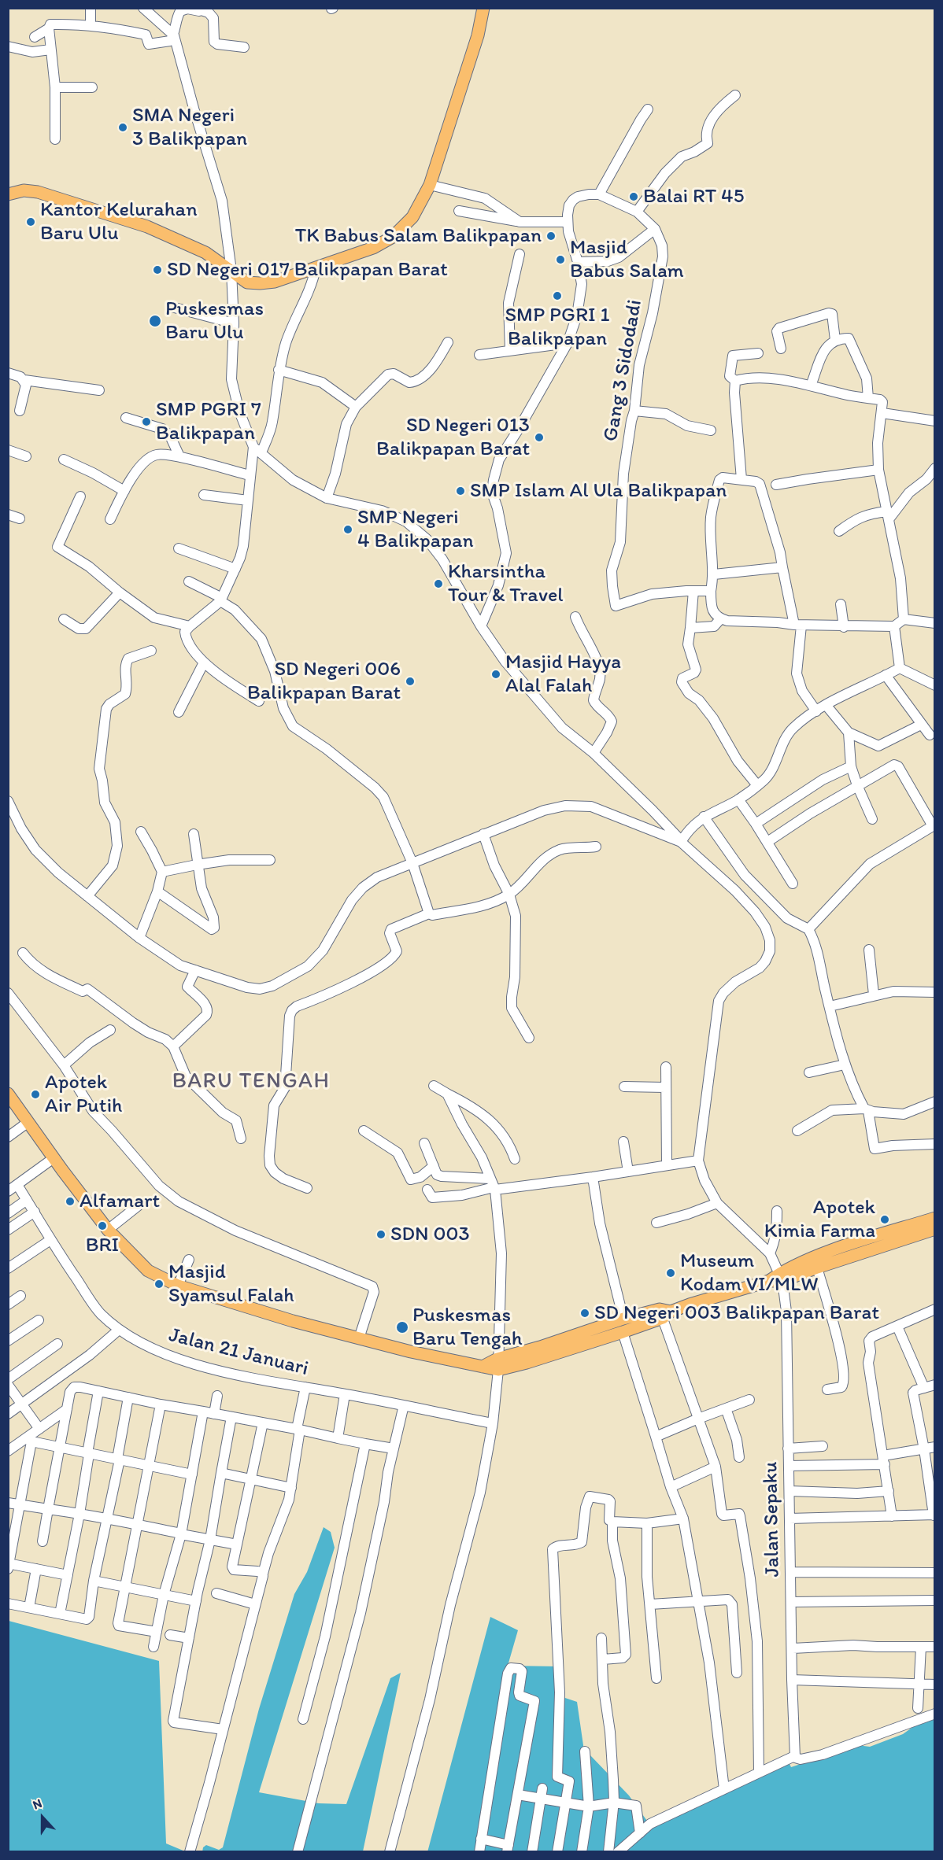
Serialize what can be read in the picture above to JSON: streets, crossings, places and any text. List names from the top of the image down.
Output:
{
  "streets": {
    "street": ["Gang 3 Sidodadi", "Jalan 21 Januari", "Jalan Sepaku"]
  },
  "districts": ["BARU TENGAH"],
  "places": [
    "SMA Negeri 3 Balikpapan",
    "Balai RT 45",
    "Kantor Kelurahan Baru Ulu",
    "TK Babus Salam Balikpapan",
    "Masjid Babus Salam",
    "SD Negeri 017 Balikpapan Barat",
    "SMP PGRI 1 Balikpapan",
    "Puskesmas Baru Ulu",
    "SMP PGRI 7 Balikpapan",
    "SD Negeri 013 Balikpapan Barat",
    "SMP Islam Al Ula Balikpapan",
    "SMP Negeri 4 Balikpapan",
    "Kharsintha Tour & Travel",
    "Masjid Hayya Alal Falah",
    "SD Negeri 006 Balikpapan Barat",
    "Apotek Air Putih",
    "Alfamart",
    "Apotek Kimia Farma",
    "BRI",
    "SDN 003",
    "Museum Kodam VI/MLW",
    "Masjid Syamsul Falah",
    "SD Negeri 003 Balikpapan Barat",
    "Puskesmas Baru Tengah"
  ],
  "north": "top"
}
